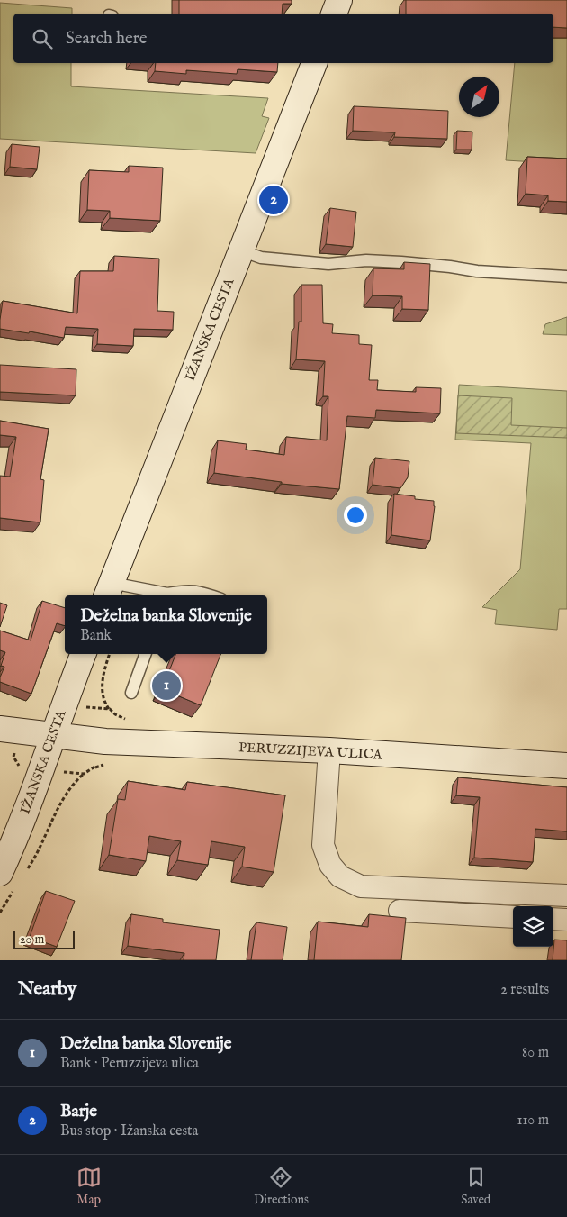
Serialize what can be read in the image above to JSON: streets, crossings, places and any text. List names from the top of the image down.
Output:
{
  "streets": {
    "street": ["IŽANSKA CESTA", "PERUZZIJEVA ULICA"]
  },
  "crossings": [
    ["IŽANSKA CESTA", "PERUZZIJEVA ULICA"]
  ],
  "scale_bar": "20 m",
  "north": "top right",
  "page": {
    "search": "Search here",
    "pins": ["2", "1"],
    "popup": ["Deželna banka Slovenije", "Bank"],
    "scale": "20 m",
    "heading": ["Nearby", "2 results"],
    "list": [
      {
        "mark": "1",
        "name": "Deželna banka Slovenije",
        "note": "Bank · Peruzzijeva ulica",
        "value": "80 m"
      },
      {
        "mark": "2",
        "name": "Barje",
        "note": "Bus stop · Ižanska cesta",
        "value": "110 m"
      }
    ],
    "nav": ["Map", "Directions", "Saved"]
  }
}
